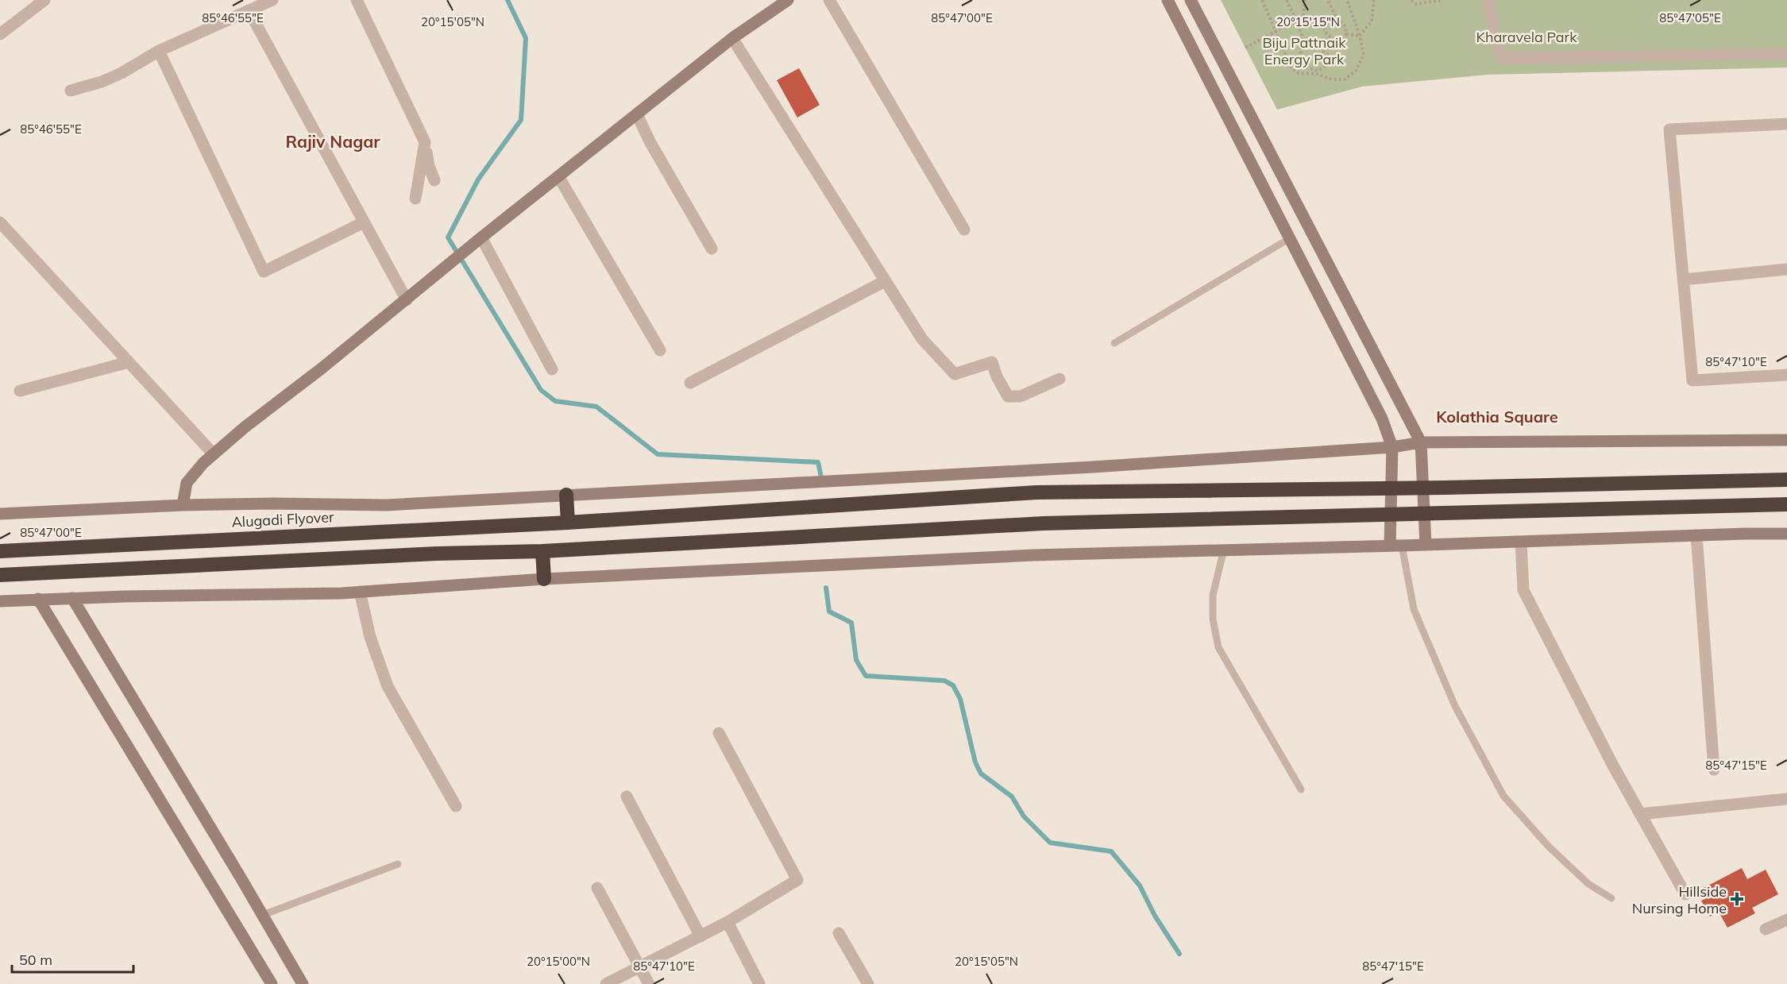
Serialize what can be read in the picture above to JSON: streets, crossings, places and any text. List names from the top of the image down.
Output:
{
  "streets": {
    "highway": ["Alugadi Flyover"]
  },
  "districts": ["Rajiv Nagar", "Kolathia Square"],
  "parks": ["Kharavela Park", "Biju Pattnaik Energy Park"],
  "places": {
    "health": ["Hillside Nursing Home"]
  },
  "scale_bar": "50 m",
  "coordinates": [
    "85°46'55\"E",
    "85°47'00\"E",
    "85°47'05\"E",
    "20°15'05\"N",
    "20°15'15\"N",
    "85°47'10\"E",
    "85°47'15\"E",
    "20°15'00\"N"
  ]
}
